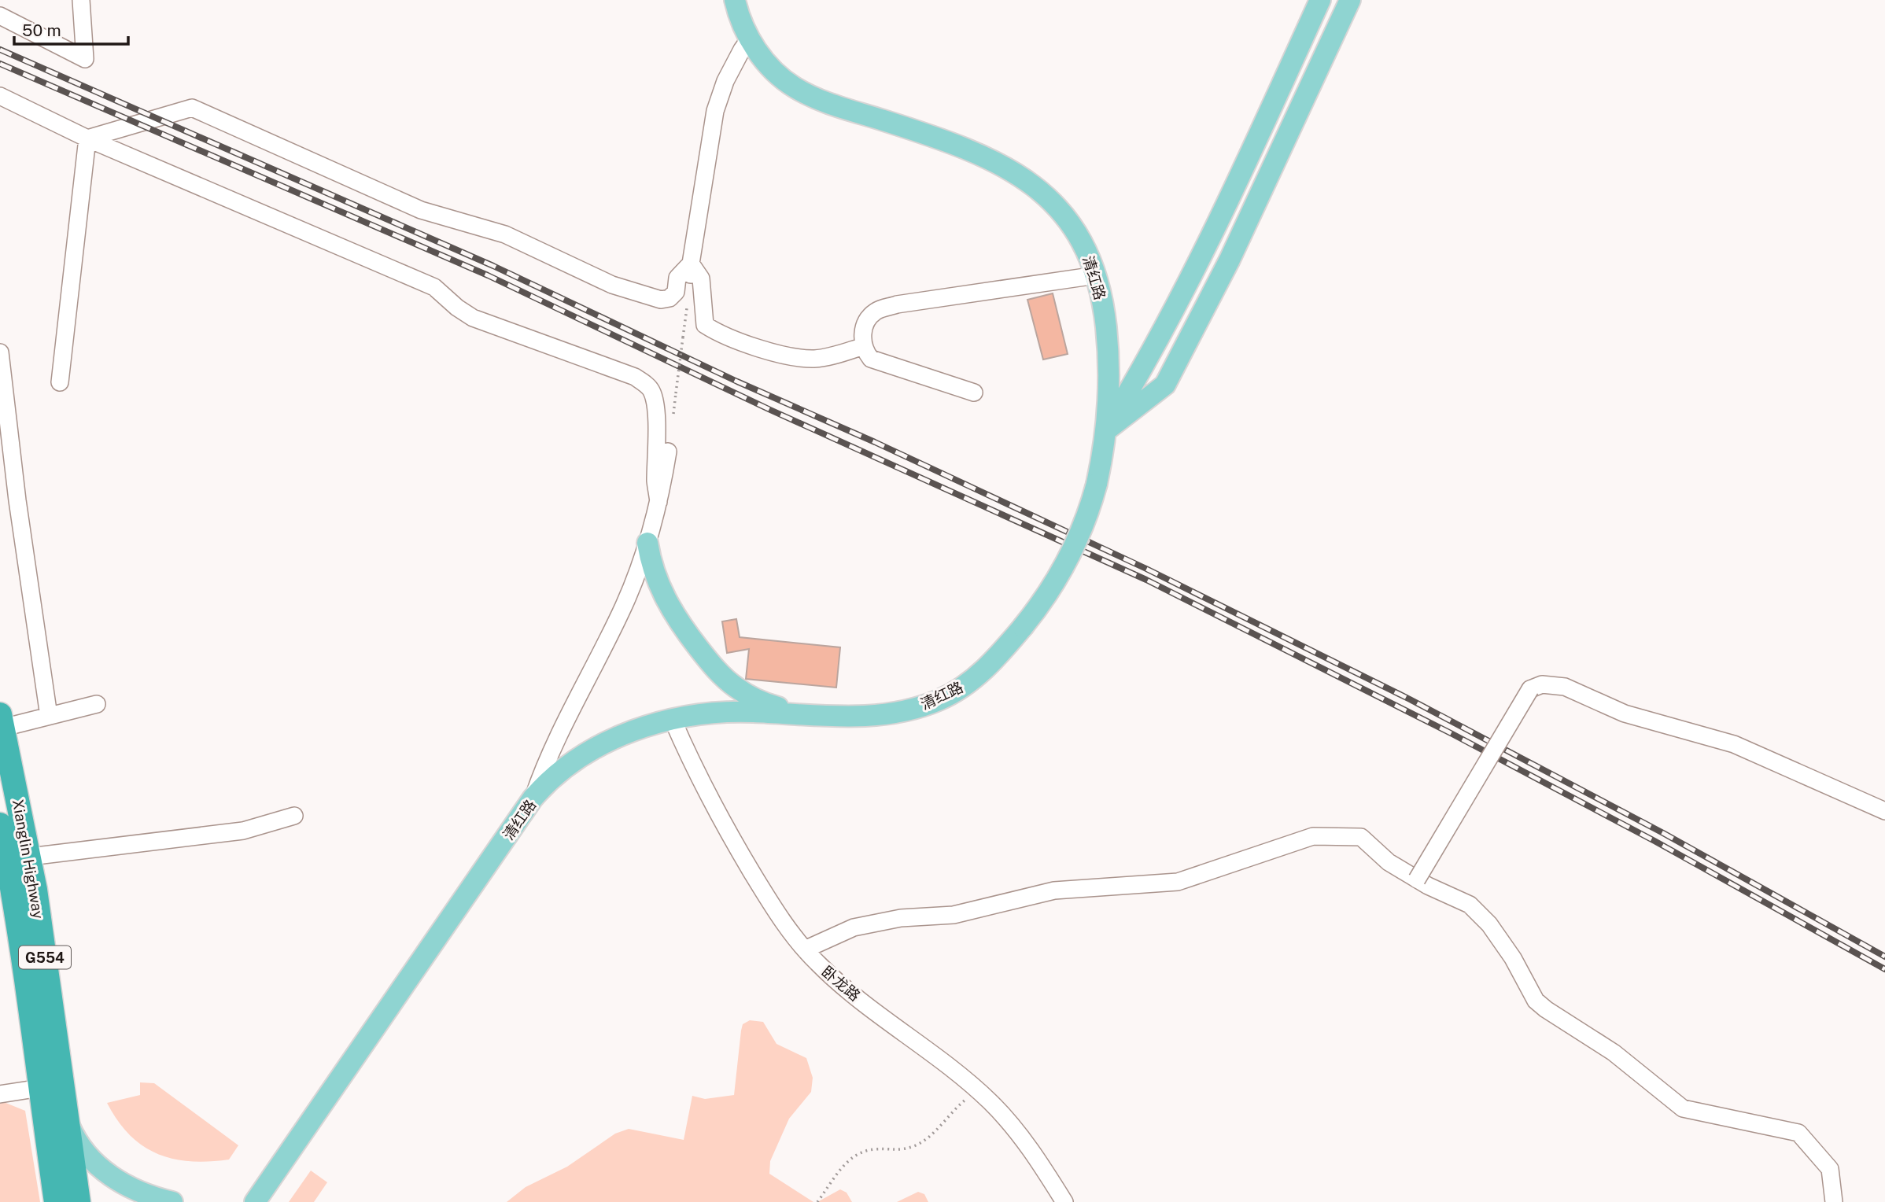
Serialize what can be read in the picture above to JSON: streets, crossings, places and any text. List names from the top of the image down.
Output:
{
  "streets": {
    "highway": ["Xianglin Highway", "G554"],
    "main road": ["清红路"],
    "street": ["卧龙路"]
  },
  "crossings": [
    ["清红路", "卧龙路"]
  ],
  "scale_bar": "50 m"
}
